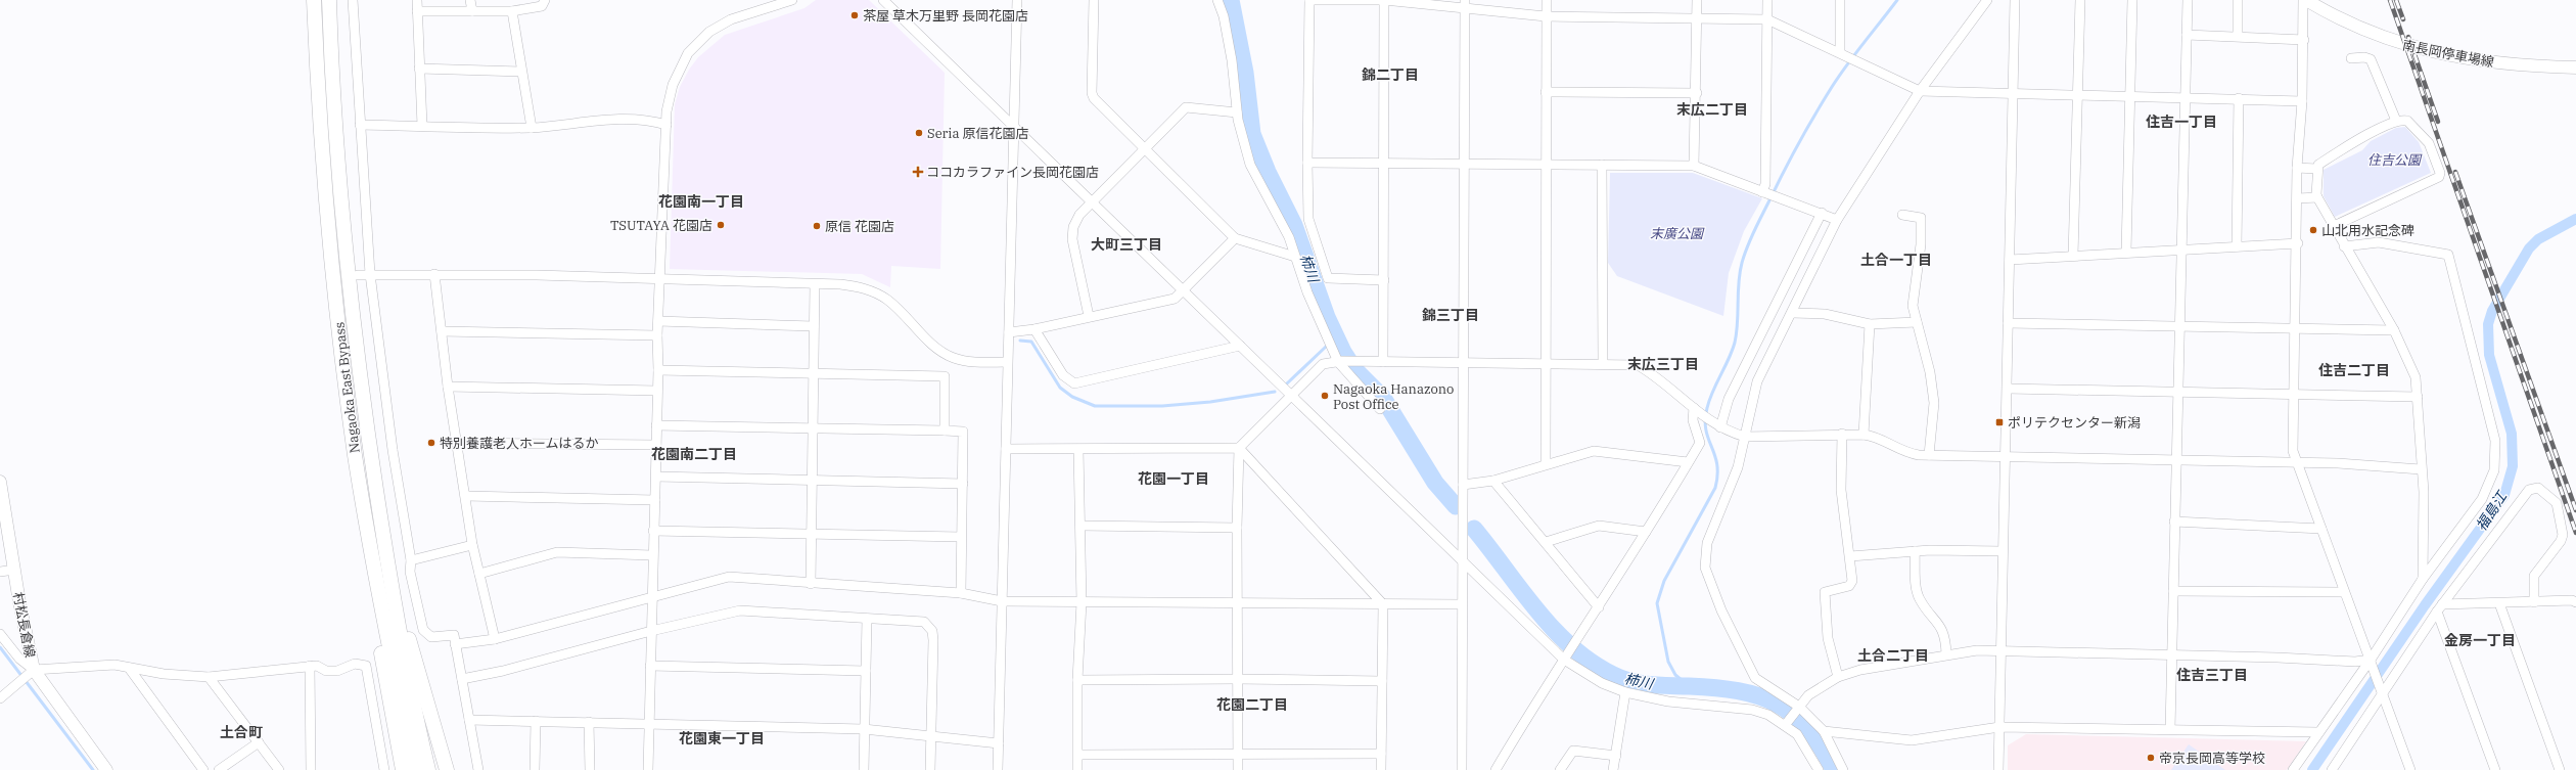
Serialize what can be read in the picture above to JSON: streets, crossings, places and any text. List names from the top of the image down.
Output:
{
  "streets": {
    "highway": ["Nagaoka East Bypass"],
    "main road": ["南長岡停車場線", "村松長倉線"]
  },
  "districts": [
    "錦二丁目",
    "末広二丁目",
    "住吉一丁目",
    "花園南一丁目",
    "大町三丁目",
    "土合一丁目",
    "錦三丁目",
    "末広三丁目",
    "住吉二丁目",
    "花園南二丁目",
    "花園一丁目",
    "金房一丁目",
    "土合二丁目",
    "住吉三丁目",
    "花園二丁目",
    "土合町",
    "花園東一丁目"
  ],
  "water": ["柿川", "福島江"],
  "parks": ["住吉公園", "末廣公園"],
  "places": {
    "other": [
      "茶屋 草木万里野 長岡花園店",
      "Seria 原信花園店",
      "TSUTAYA 花園店",
      "原信 花園店",
      "山北用水記念碑",
      "Nagaoka Hanazono Post Office",
      "特別養護老人ホームはるか",
      "帝京長岡高等学校"
    ],
    "health": ["ココカラファイン長岡花園店"],
    "transit": ["ポリテクセンター新潟"]
  }
}
